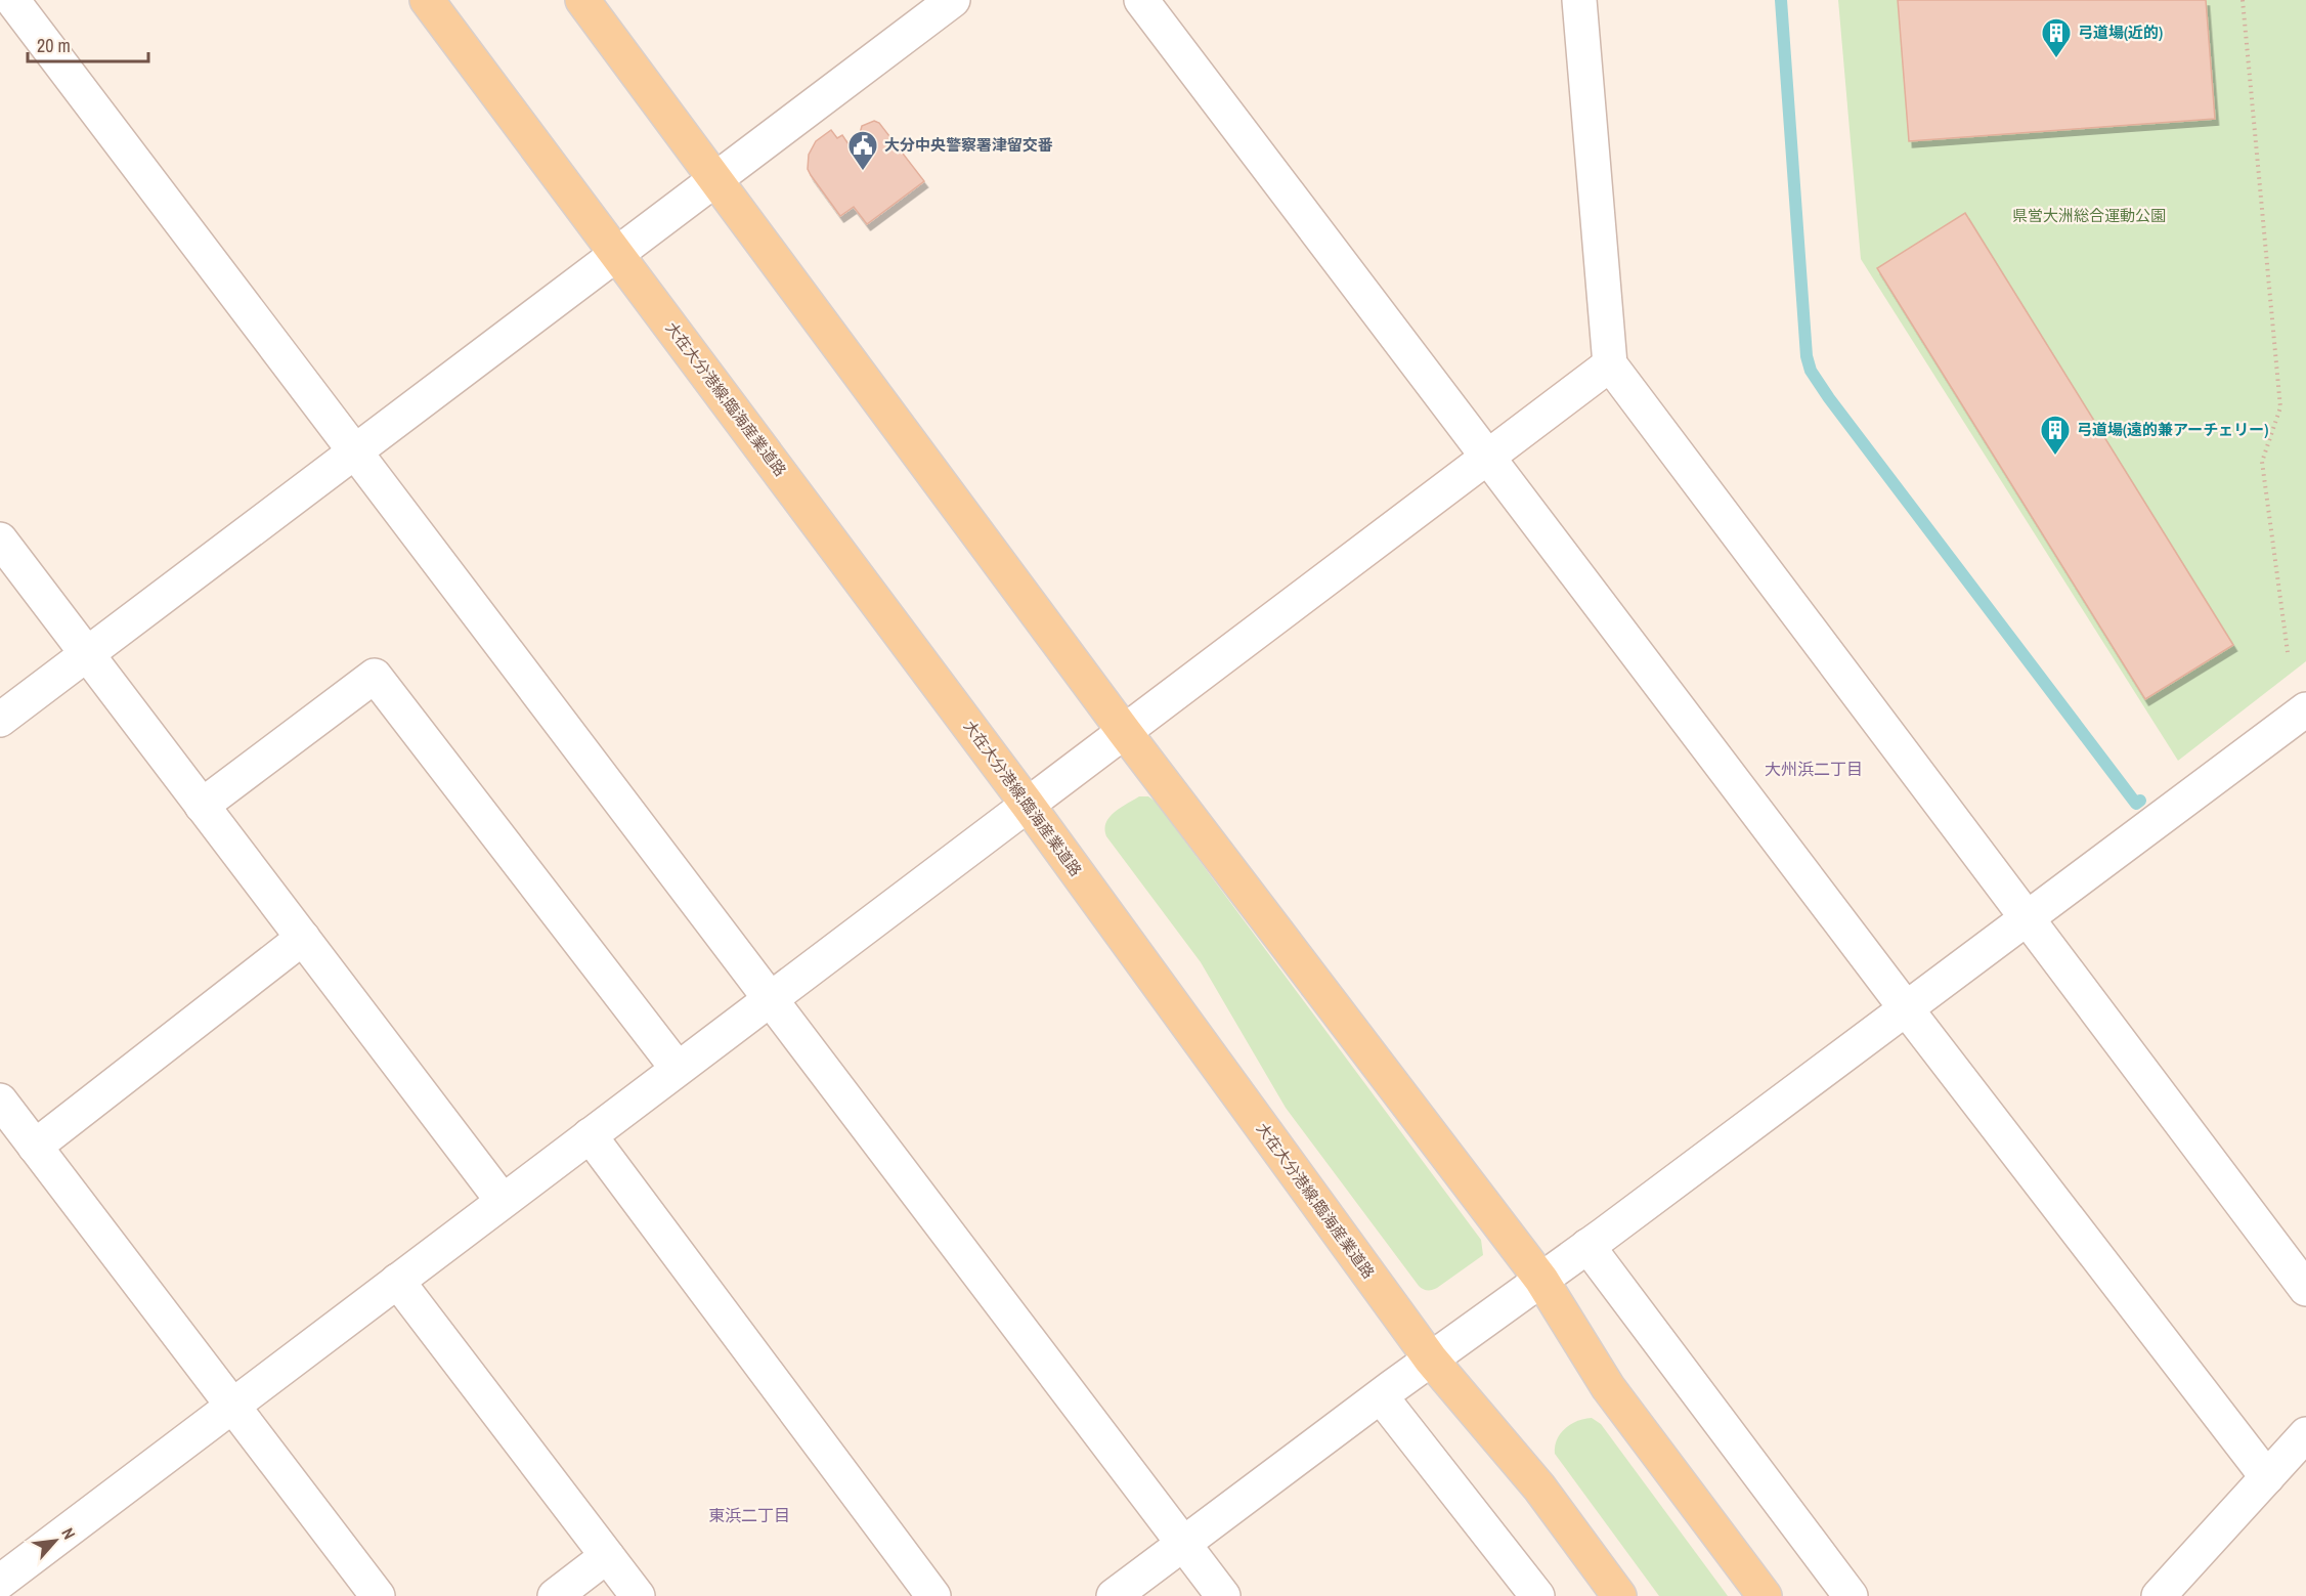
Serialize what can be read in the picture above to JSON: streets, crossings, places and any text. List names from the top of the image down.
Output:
{
  "streets": {
    "main road": ["大在大分港線;臨海産業道路"]
  },
  "districts": ["大州浜二丁目", "東浜二丁目"],
  "parks": ["県営大洲総合運動公園"],
  "places": {
    "building": ["弓道場(近的)", "弓道場(遠的兼アーチェリー)"],
    "public building": ["大分中央警察署津留交番"]
  },
  "scale_bar": "20 m",
  "north": "top right"
}
